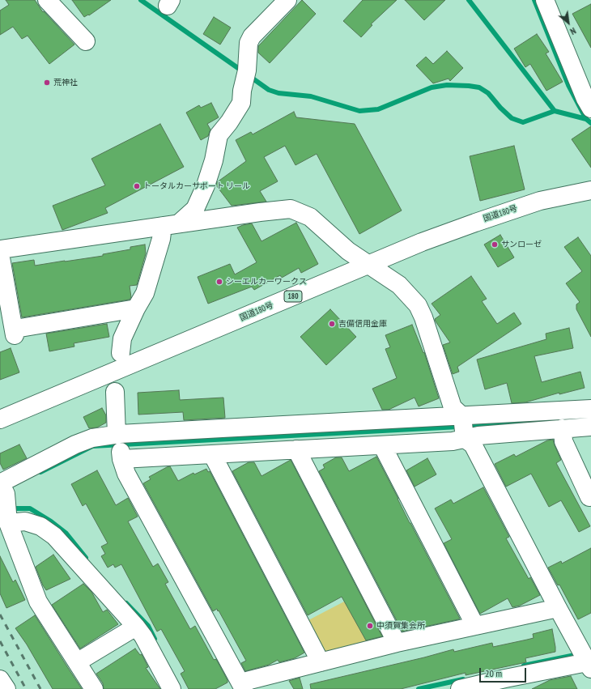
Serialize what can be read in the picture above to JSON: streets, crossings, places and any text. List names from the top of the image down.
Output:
{
  "streets": {
    "main road": ["国道180号", "180"]
  },
  "places": [
    "荒神社",
    "トータルカーサポート リール",
    "サンローゼ",
    "シーエルカーワークス",
    "吉備信用金庫",
    "中須賀集会所"
  ],
  "scale_bar": "20 m",
  "north": "bottom right"
}
